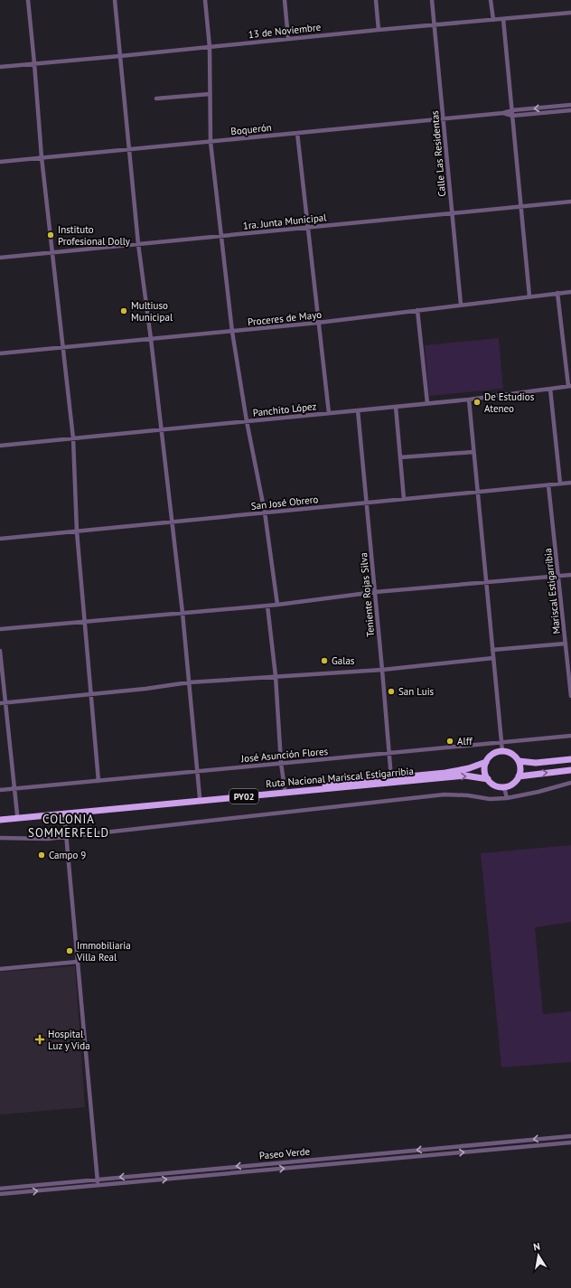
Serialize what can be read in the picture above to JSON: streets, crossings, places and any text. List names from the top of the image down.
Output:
{
  "streets": {
    "highway": ["Ruta Nacional Mariscal Estigarribia", "PY02"],
    "street": [
      "13 de Noviembre",
      "Boquerón",
      "Calle Las Residentas",
      "1ra. Junta Municipal",
      "Proceres de Mayo",
      "Panchito López",
      "San José Obrero",
      "Mariscal Estigarribia",
      "Teniente Rojas Silva",
      "José Asunción Flores",
      "Paseo Verde"
    ]
  },
  "crossings": [
    ["13 de Noviembre", "Calle Las Residentas"],
    ["Boquerón", "Calle Las Residentas"],
    ["Calle Las Residentas", "1ra. Junta Municipal"],
    ["Calle Las Residentas", "Proceres de Mayo"],
    ["Panchito López", "Teniente Rojas Silva"],
    ["San José Obrero", "Mariscal Estigarribia"],
    ["San José Obrero", "Teniente Rojas Silva"],
    ["Teniente Rojas Silva", "José Asunción Flores"],
    ["Teniente Rojas Silva", "Ruta Nacional Mariscal Estigarribia"],
    ["Ruta Nacional Mariscal Estigarribia", "PY02"]
  ],
  "districts": ["COLONIA SOMMERFELD"],
  "places": {
    "other": [
      "Instituto Profesional Dolly",
      "Multiuso Municipal",
      "De Estudios Ateneo",
      "Galas",
      "San Luis",
      "Alff",
      "Campo 9",
      "Immobiliaria Villa Real"
    ],
    "health": ["Hospital Luz y Vida"]
  },
  "north": "top"
}
